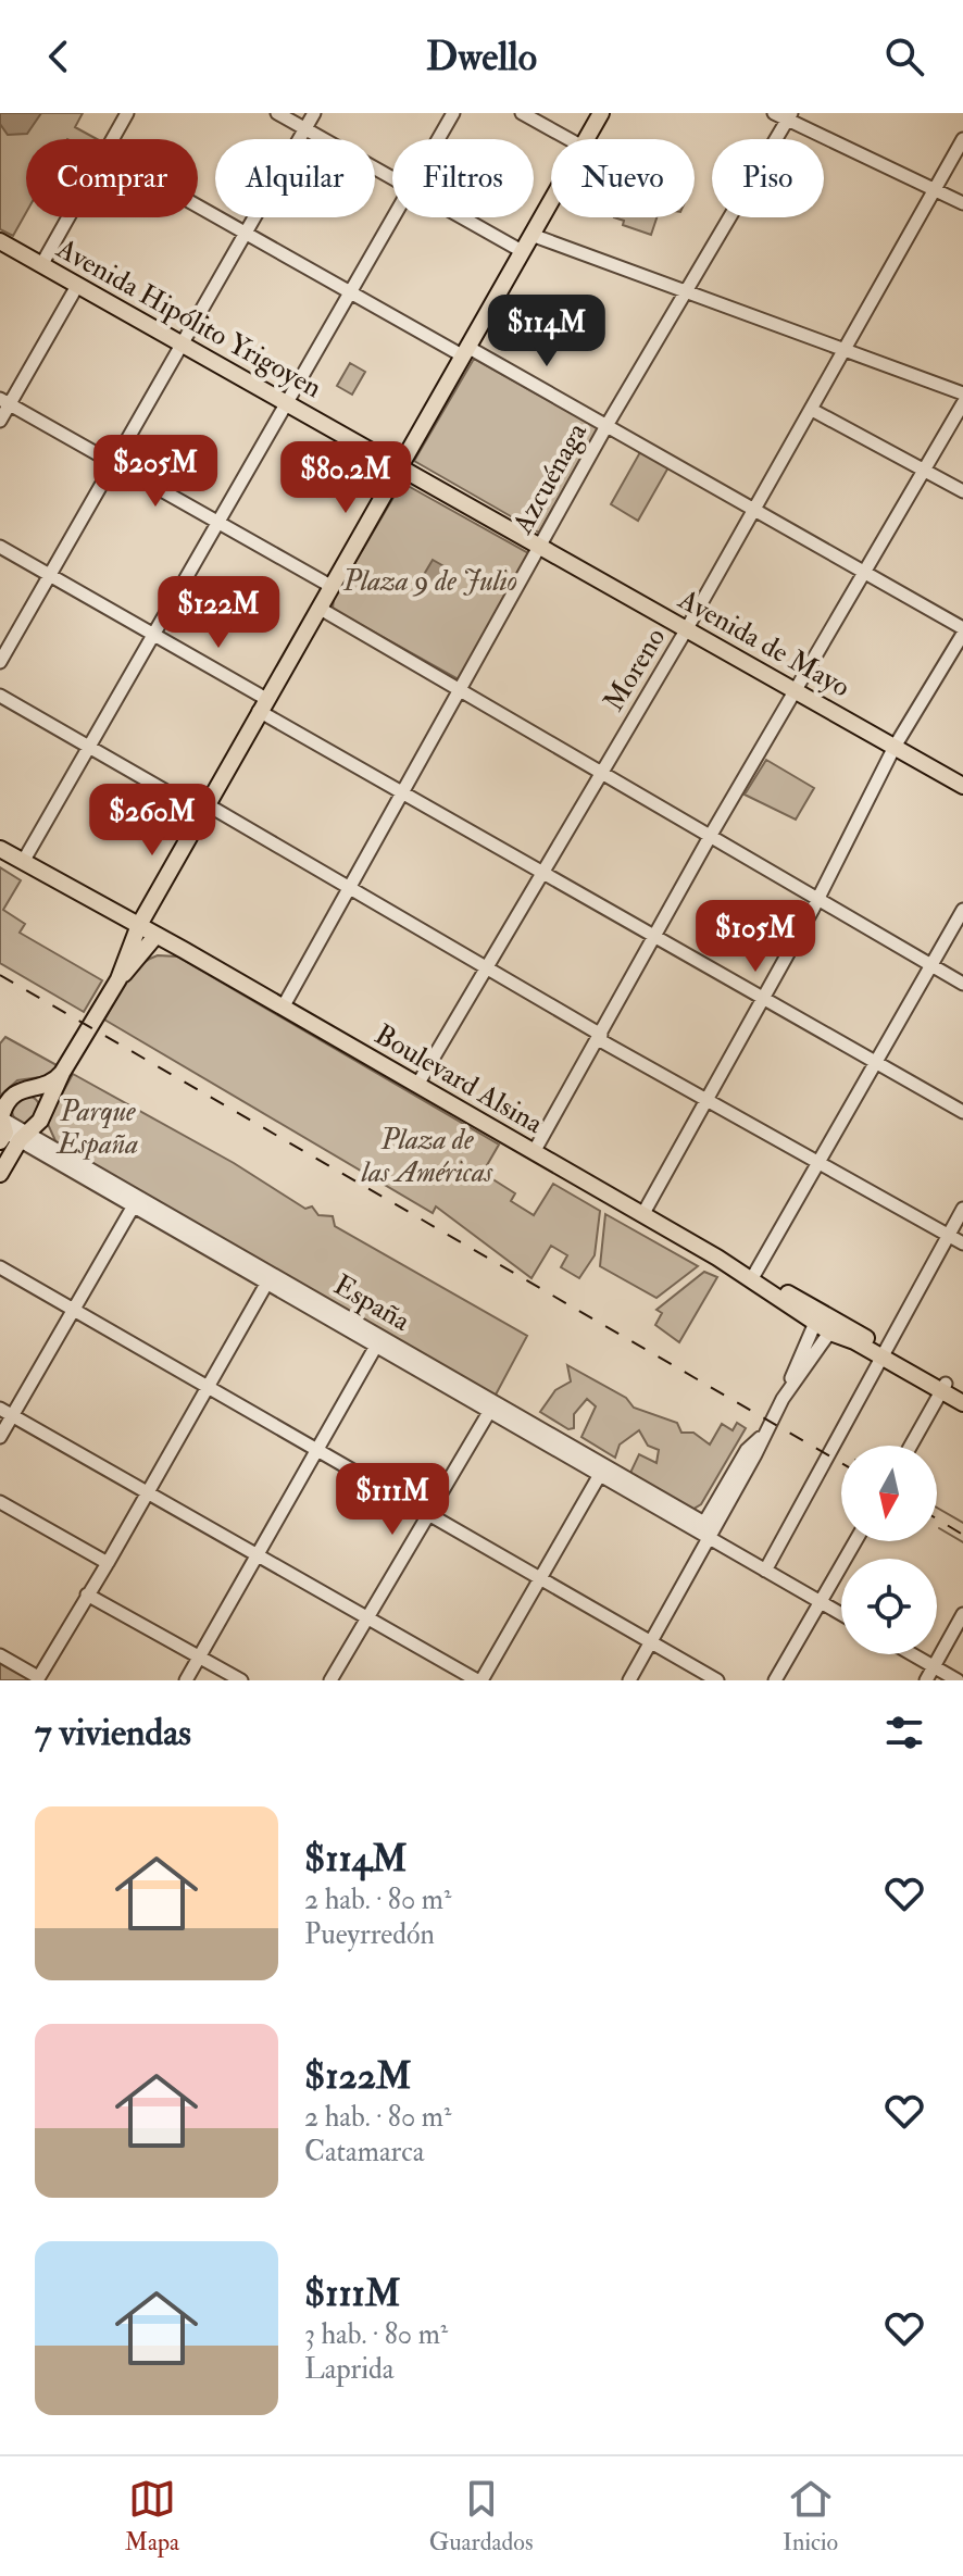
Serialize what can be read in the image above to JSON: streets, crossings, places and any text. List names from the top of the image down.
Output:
{
  "streets": {
    "main road": ["Avenida Hipólito Yrigoyen", "Avenida de Mayo", "Boulevard Alsina"],
    "street": ["Azcuénaga", "Moreno", "España"]
  },
  "crossings": [
    ["Avenida Hipólito Yrigoyen", "Azcuénaga"],
    ["Avenida Hipólito Yrigoyen", "Avenida de Mayo"],
    ["Azcuénaga", "Avenida de Mayo"],
    ["Azcuénaga", "Boulevard Alsina"],
    ["Avenida de Mayo", "Moreno"],
    ["Moreno", "Boulevard Alsina"]
  ],
  "parks": ["Plaza 9 de Julio", "Parque España", "Plaza de las Américas"],
  "north": "bottom",
  "page": {
    "header": "Dwello",
    "chip": [
      "Comprar",
      "Alquilar",
      "Filtros",
      "Nuevo",
      "Piso"
    ],
    "price": [
      "$114M",
      "$205M",
      "$80.2M",
      "$122M",
      "$260M",
      "$105M",
      "$111M"
    ],
    "heading": "7 viviendas",
    "list": [
      {
        "name": "$114M",
        "note": "2 hab. · 80 m² · Pueyrredón"
      },
      {
        "name": "$122M",
        "note": "2 hab. · 80 m² · Catamarca"
      },
      {
        "name": "$111M",
        "note": "3 hab. · 80 m² · Laprida"
      }
    ],
    "tabs": ["Mapa", "Guardados", "Inicio"]
  }
}
